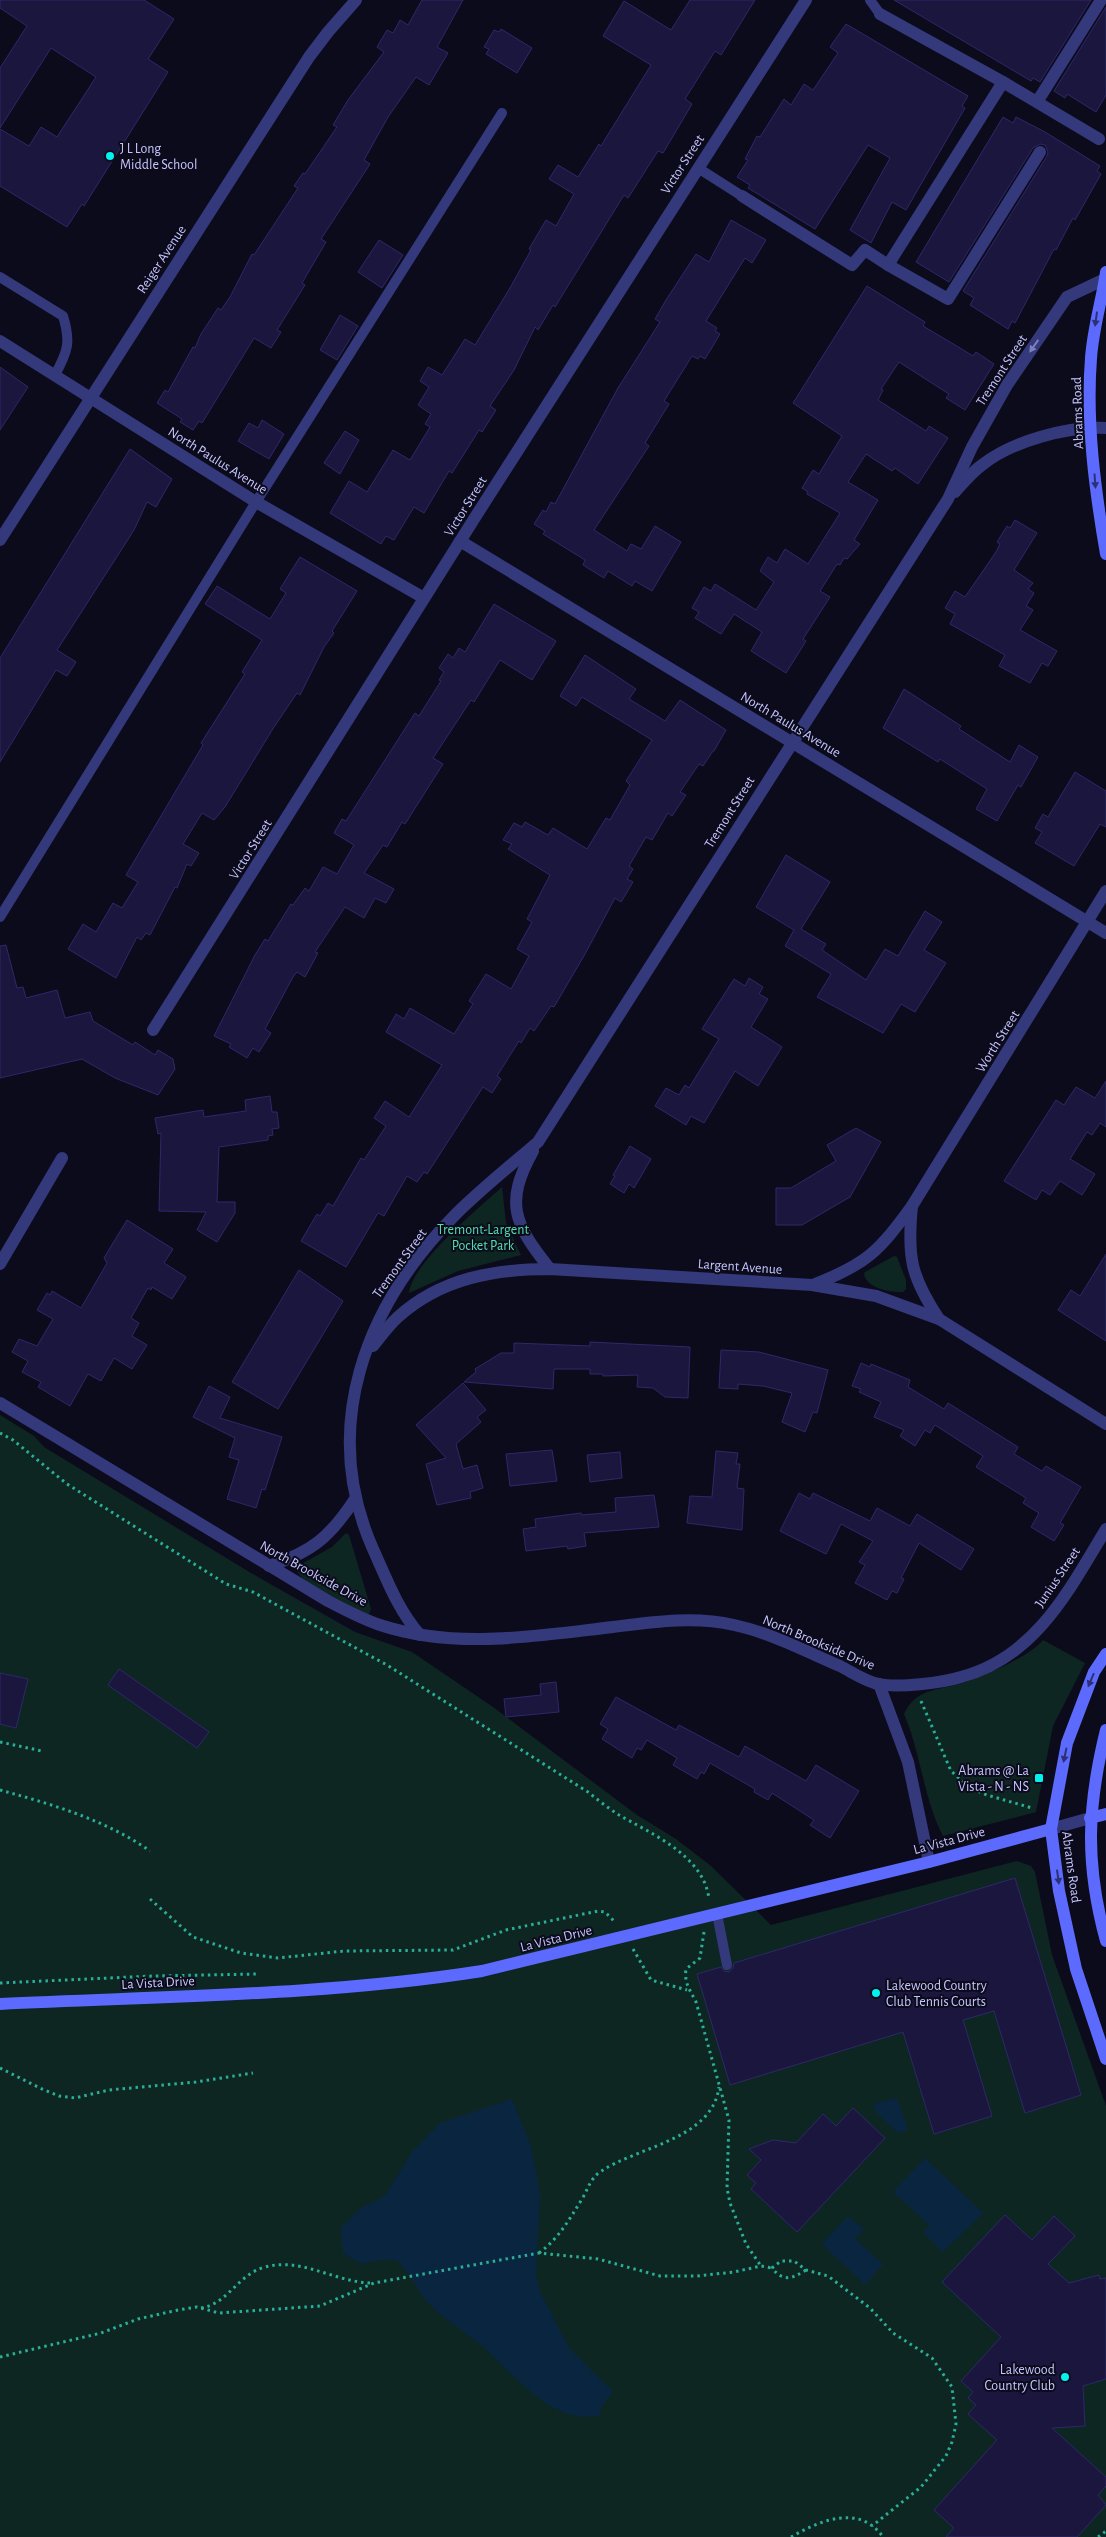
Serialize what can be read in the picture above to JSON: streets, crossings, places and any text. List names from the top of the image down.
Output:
{
  "streets": {
    "street": [
      "Victor Street",
      "Reiger Avenue",
      "Tremont Street",
      "Abrams Road",
      "North Paulus Avenue",
      "Worth Street",
      "Largent Avenue",
      "North Brookside Drive",
      "Junius Street",
      "La Vista Drive"
    ]
  },
  "crossings": [
    ["Victor Street", "North Paulus Avenue"],
    ["Reiger Avenue", "North Paulus Avenue"],
    ["Tremont Street", "Abrams Road"],
    ["Tremont Street", "North Paulus Avenue"],
    ["Tremont Street", "Largent Avenue"],
    ["Tremont Street", "North Brookside Drive"],
    ["Abrams Road", "La Vista Drive"],
    ["North Paulus Avenue", "Worth Street"],
    ["Worth Street", "Largent Avenue"],
    ["North Brookside Drive", "Junius Street"],
    ["North Brookside Drive", "La Vista Drive"]
  ],
  "parks": ["Tremont-Largent Pocket Park"],
  "places": {
    "other": ["J L Long Middle School", "Lakewood Country Club Tennis Courts", "Lakewood Country Club"],
    "transit": ["Abrams @ La Vista - N - NS"]
  }
}
